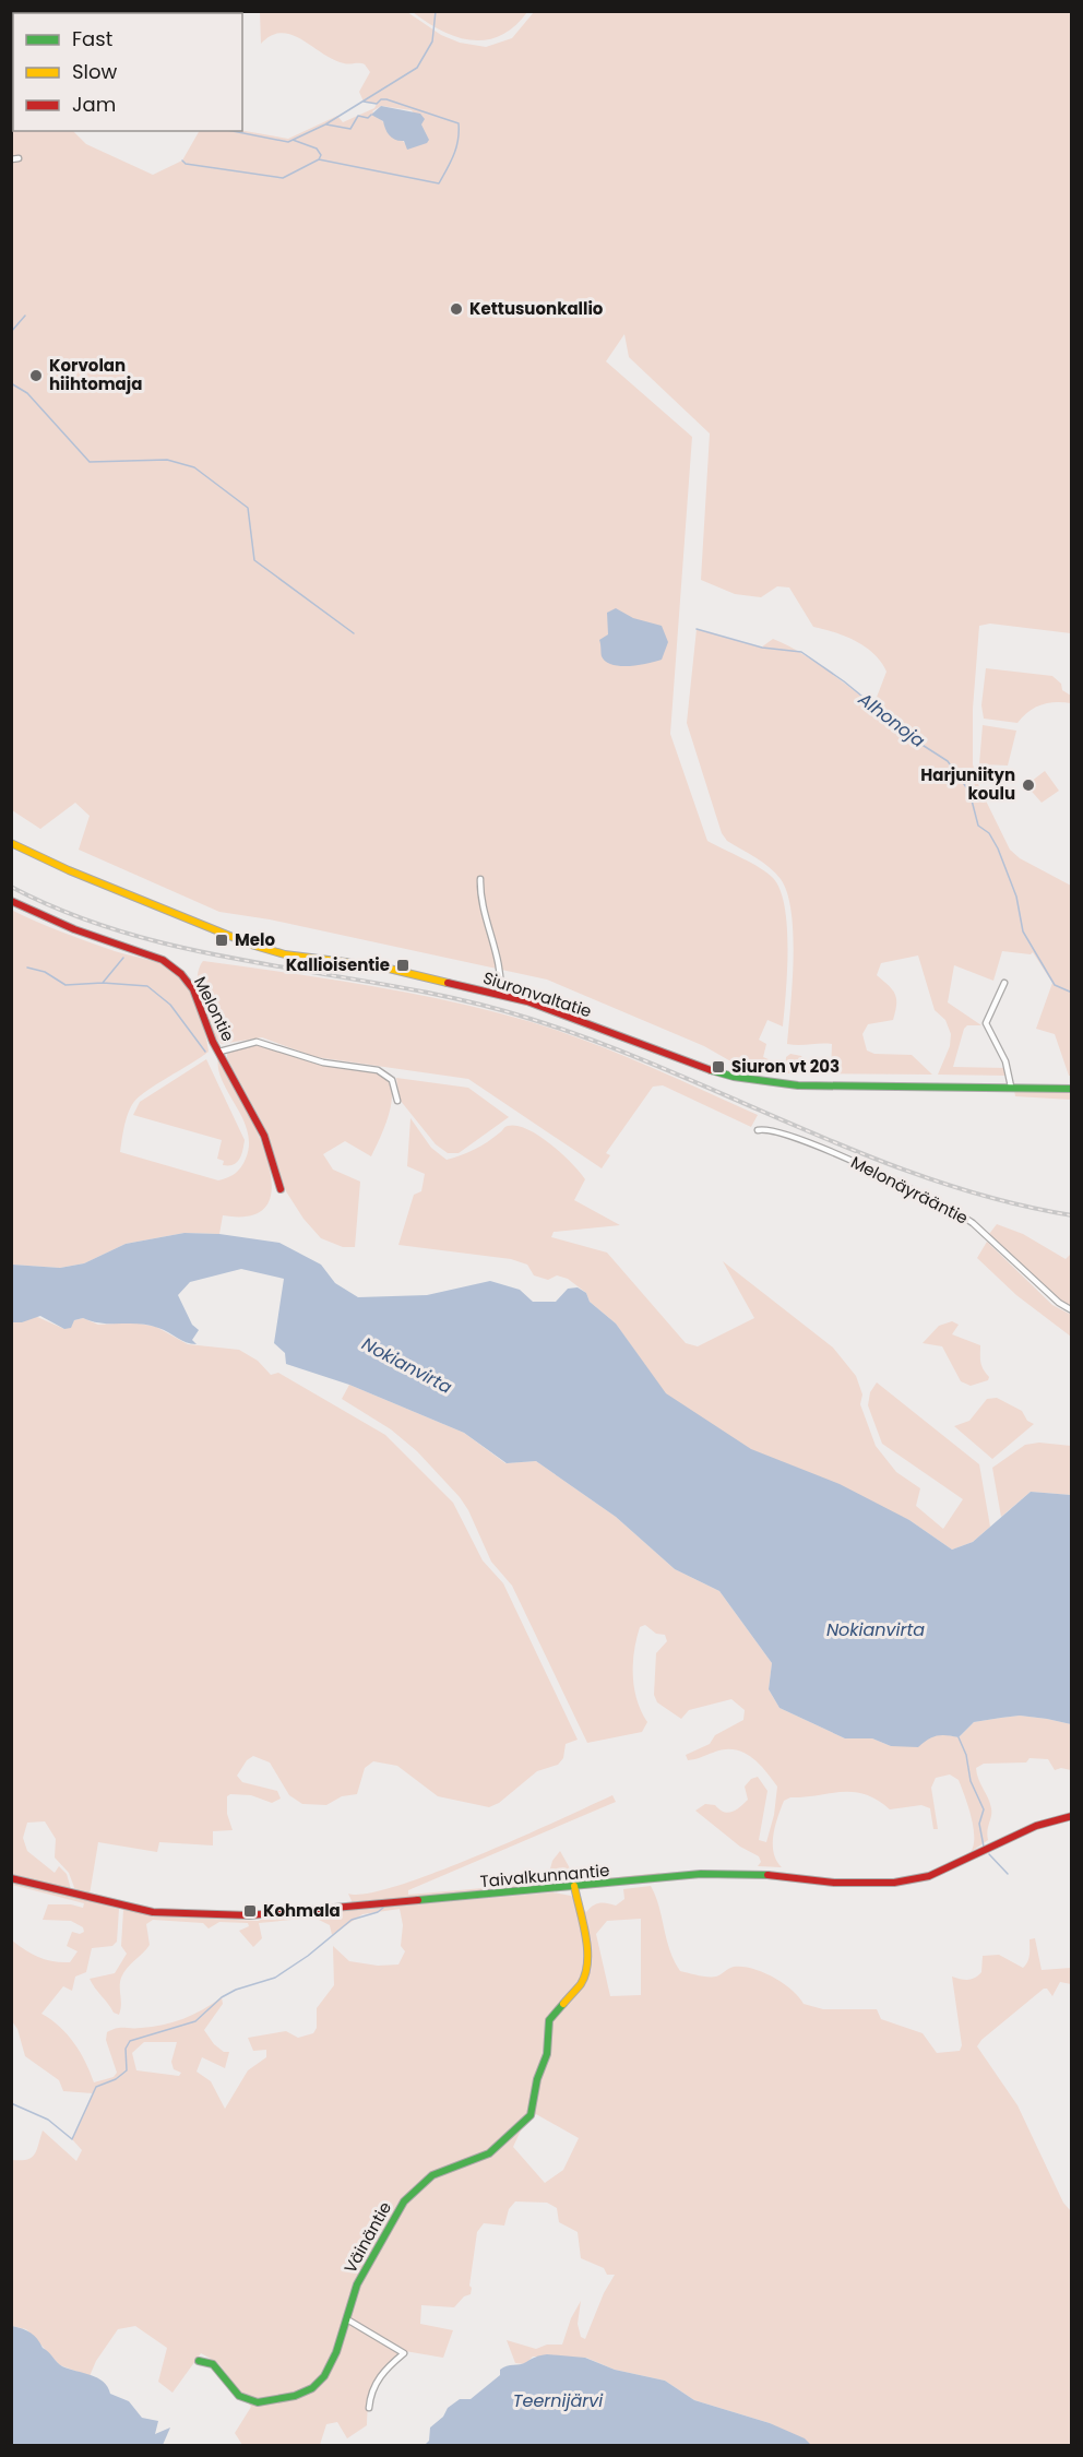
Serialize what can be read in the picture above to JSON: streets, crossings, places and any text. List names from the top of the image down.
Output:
{
  "streets": {
    "street": [
      "Siuronvaltatie",
      "Melontie",
      "Melonäyrääntie",
      "Taivalkunnantie",
      "Väinäntie"
    ]
  },
  "crossings": [
    ["Taivalkunnantie", "Väinäntie"]
  ],
  "water": ["Alhonoja", "Nokianvirta", "Teernijärvi"],
  "places": {
    "other": ["Kettusuonkallio", "Korvolan hiihtomaja", "Harjuniityn koulu"],
    "transit": [
      "Melo",
      "Kallioisentie",
      "Siuron vt 203",
      "Kohmala"
    ]
  },
  "legend": ["Fast", "Slow", "Jam"]
}
